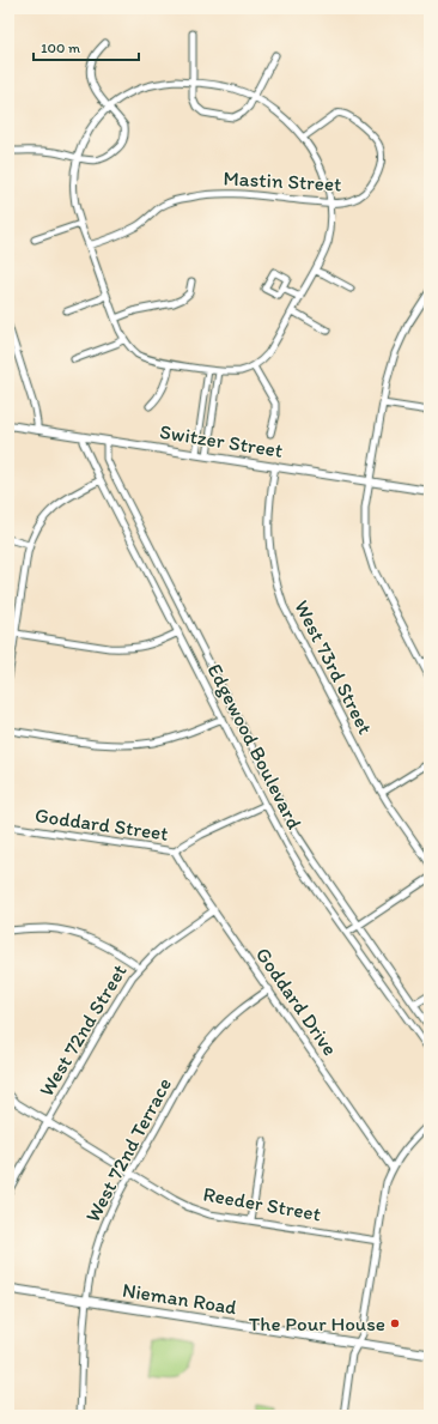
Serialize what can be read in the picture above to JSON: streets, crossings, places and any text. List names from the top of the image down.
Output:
{
  "streets": {
    "main road": ["Nieman Road"],
    "street": [
      "Mastin Street",
      "Switzer Street",
      "West 73rd Street",
      "Edgewood Boulevard",
      "Goddard Street",
      "Goddard Drive",
      "West 72nd Street",
      "West 72nd Terrace",
      "Reeder Street"
    ]
  },
  "crossings": [
    ["Switzer Street", "West 73rd Street"],
    ["Switzer Street", "Edgewood Boulevard"],
    ["Edgewood Boulevard", "Goddard Street"],
    ["Goddard Street", "Goddard Drive"],
    ["Goddard Drive", "West 72nd Street"],
    ["Goddard Drive", "West 72nd Terrace"],
    ["West 72nd Street", "Reeder Street"],
    ["West 72nd Terrace", "Reeder Street"],
    ["West 72nd Terrace", "Nieman Road"]
  ],
  "places": ["The Pour House"],
  "scale_bar": "100 m"
}
